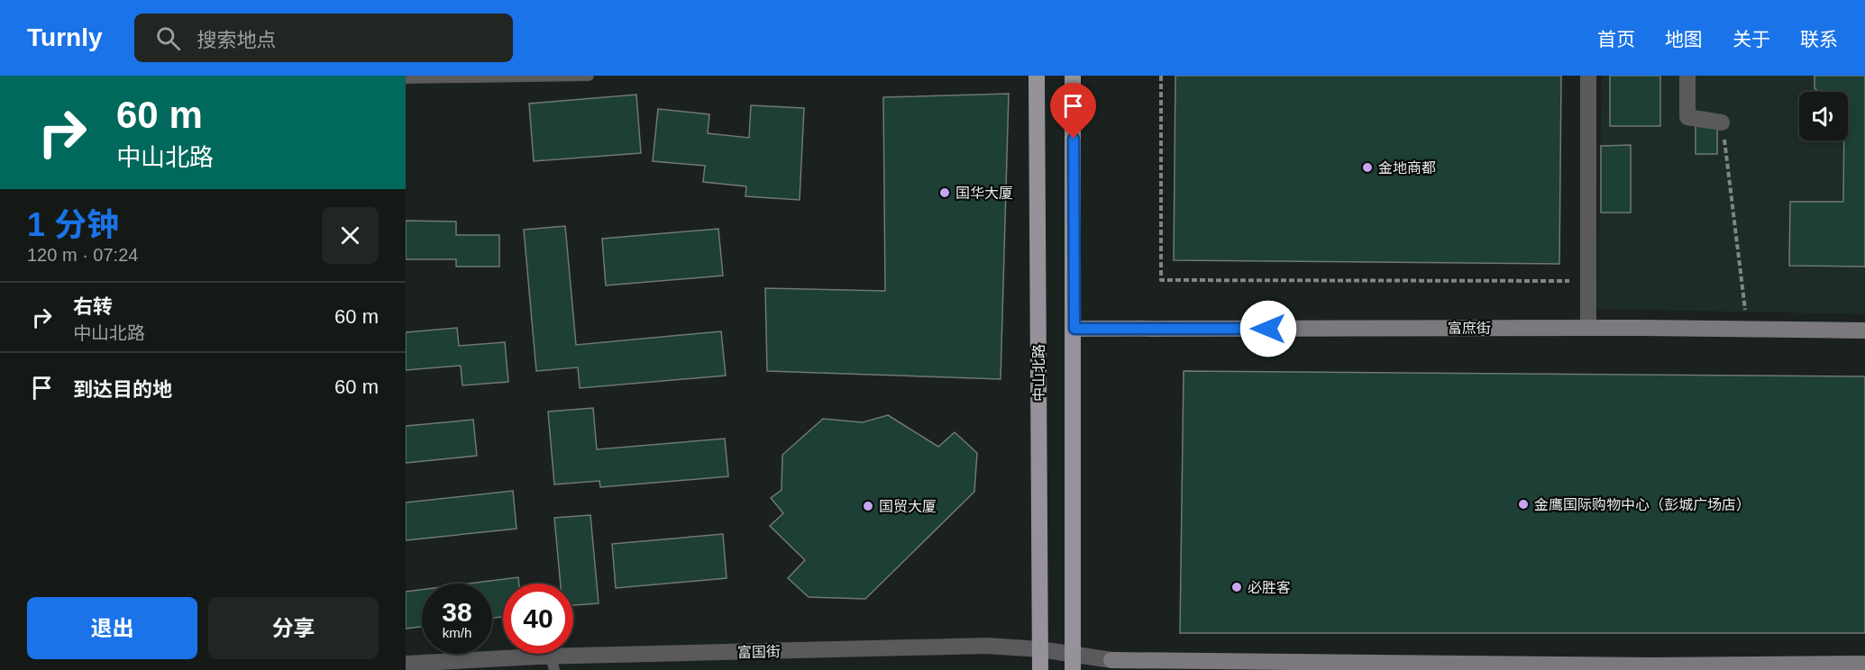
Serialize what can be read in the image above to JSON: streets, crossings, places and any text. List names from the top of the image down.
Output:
{
  "streets": {
    "main road": ["中山北路"],
    "street": ["富庶街", "富国街"]
  },
  "crossings": [
    ["中山北路", "富国街"]
  ],
  "places": [
    "金地商都",
    "国华大厦",
    "金鹰国际购物中心（彭城广场店）",
    "国贸大厦",
    "必胜客"
  ],
  "page": {
    "header": "Turnly",
    "search": "搜索地点",
    "nav": [
      "首页",
      "地图",
      "关于",
      "联系"
    ],
    "turn": ["60 m", "中山北路"],
    "heading": ["1 分钟", "120 m · 07:24"],
    "list": [
      {
        "name": "右转",
        "note": "中山北路",
        "value": "60 m"
      },
      {
        "name": "到达目的地",
        "value": "60 m"
      }
    ],
    "speed": "38 km/h",
    "limit": "40",
    "buttons": ["退出", "分享"]
  }
}
